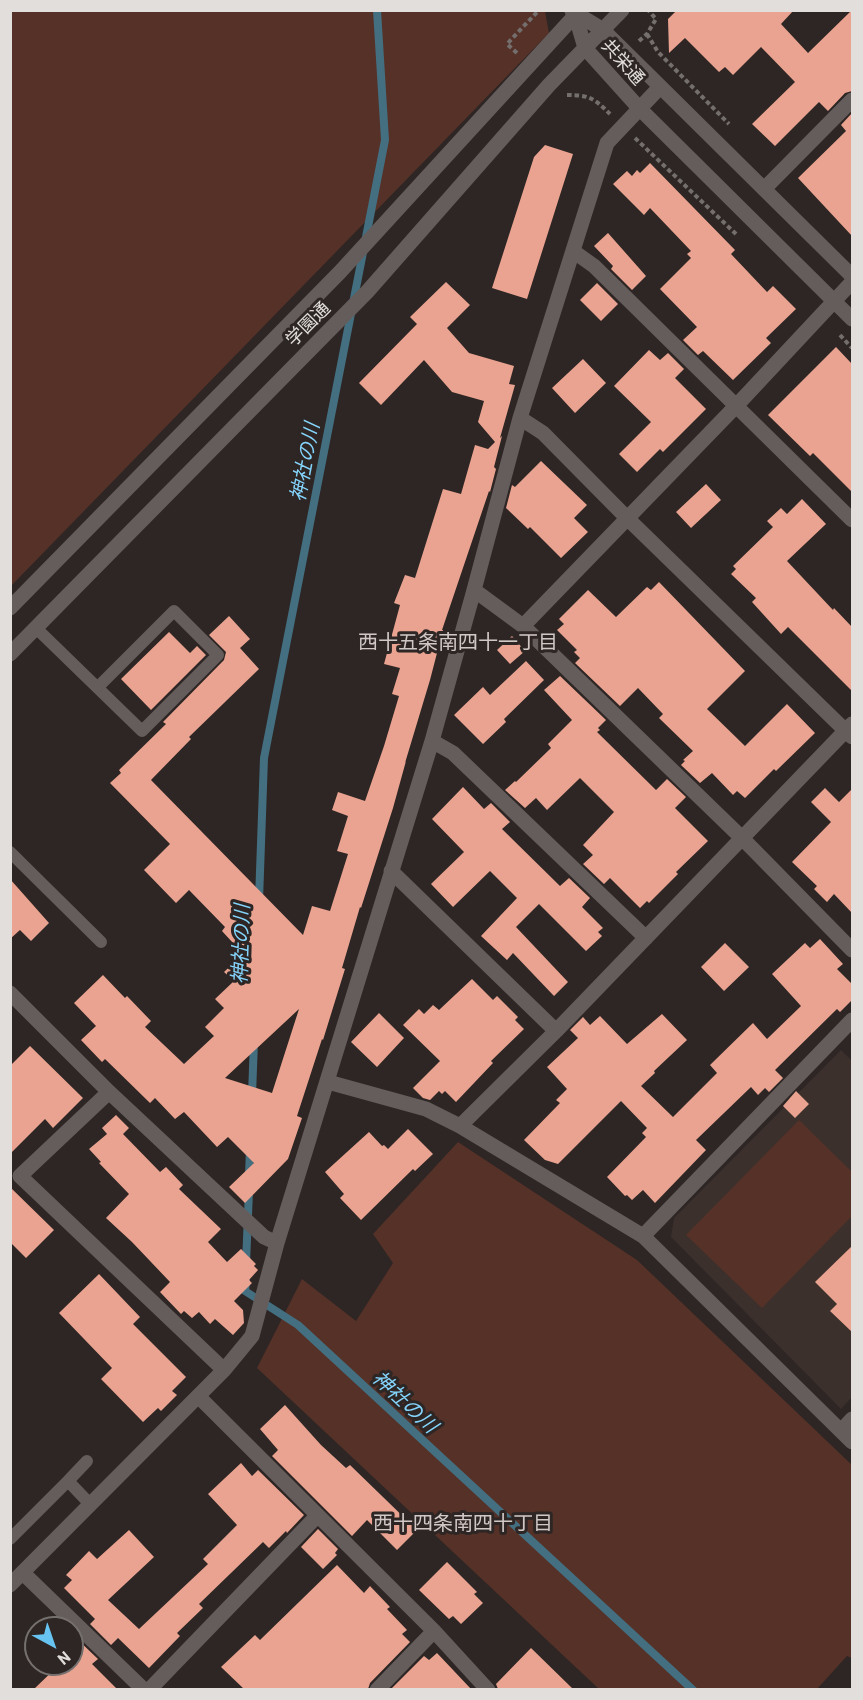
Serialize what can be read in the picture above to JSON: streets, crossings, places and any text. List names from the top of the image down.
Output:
{
  "streets": {
    "street": ["共栄通", "学園通"]
  },
  "crossings": [
    ["共栄通", "学園通"]
  ],
  "districts": ["西十五条南四十一丁目", "西十四条南四十丁目"],
  "water": ["神社の川"],
  "north": "bottom right"
}
